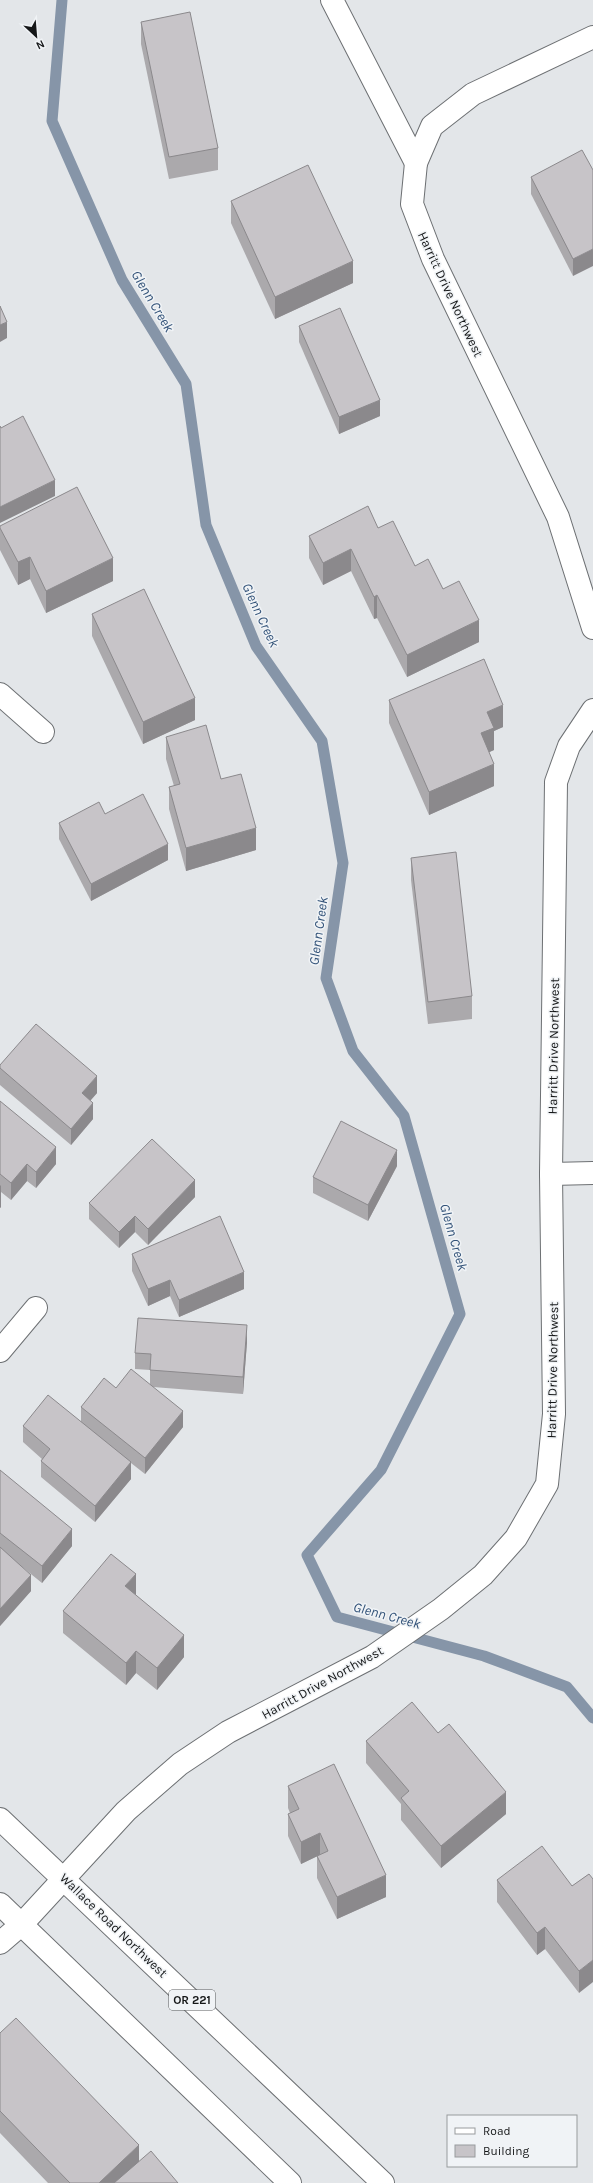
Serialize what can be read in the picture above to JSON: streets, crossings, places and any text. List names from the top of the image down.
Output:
{
  "streets": {
    "street": ["Harritt Drive Northwest", "Wallace Road Northwest", "OR 221"]
  },
  "crossings": [
    ["Harritt Drive Northwest", "Wallace Road Northwest"]
  ],
  "water": ["Glenn Creek"],
  "legend": ["Road", "Building"],
  "north": "bottom right"
}
